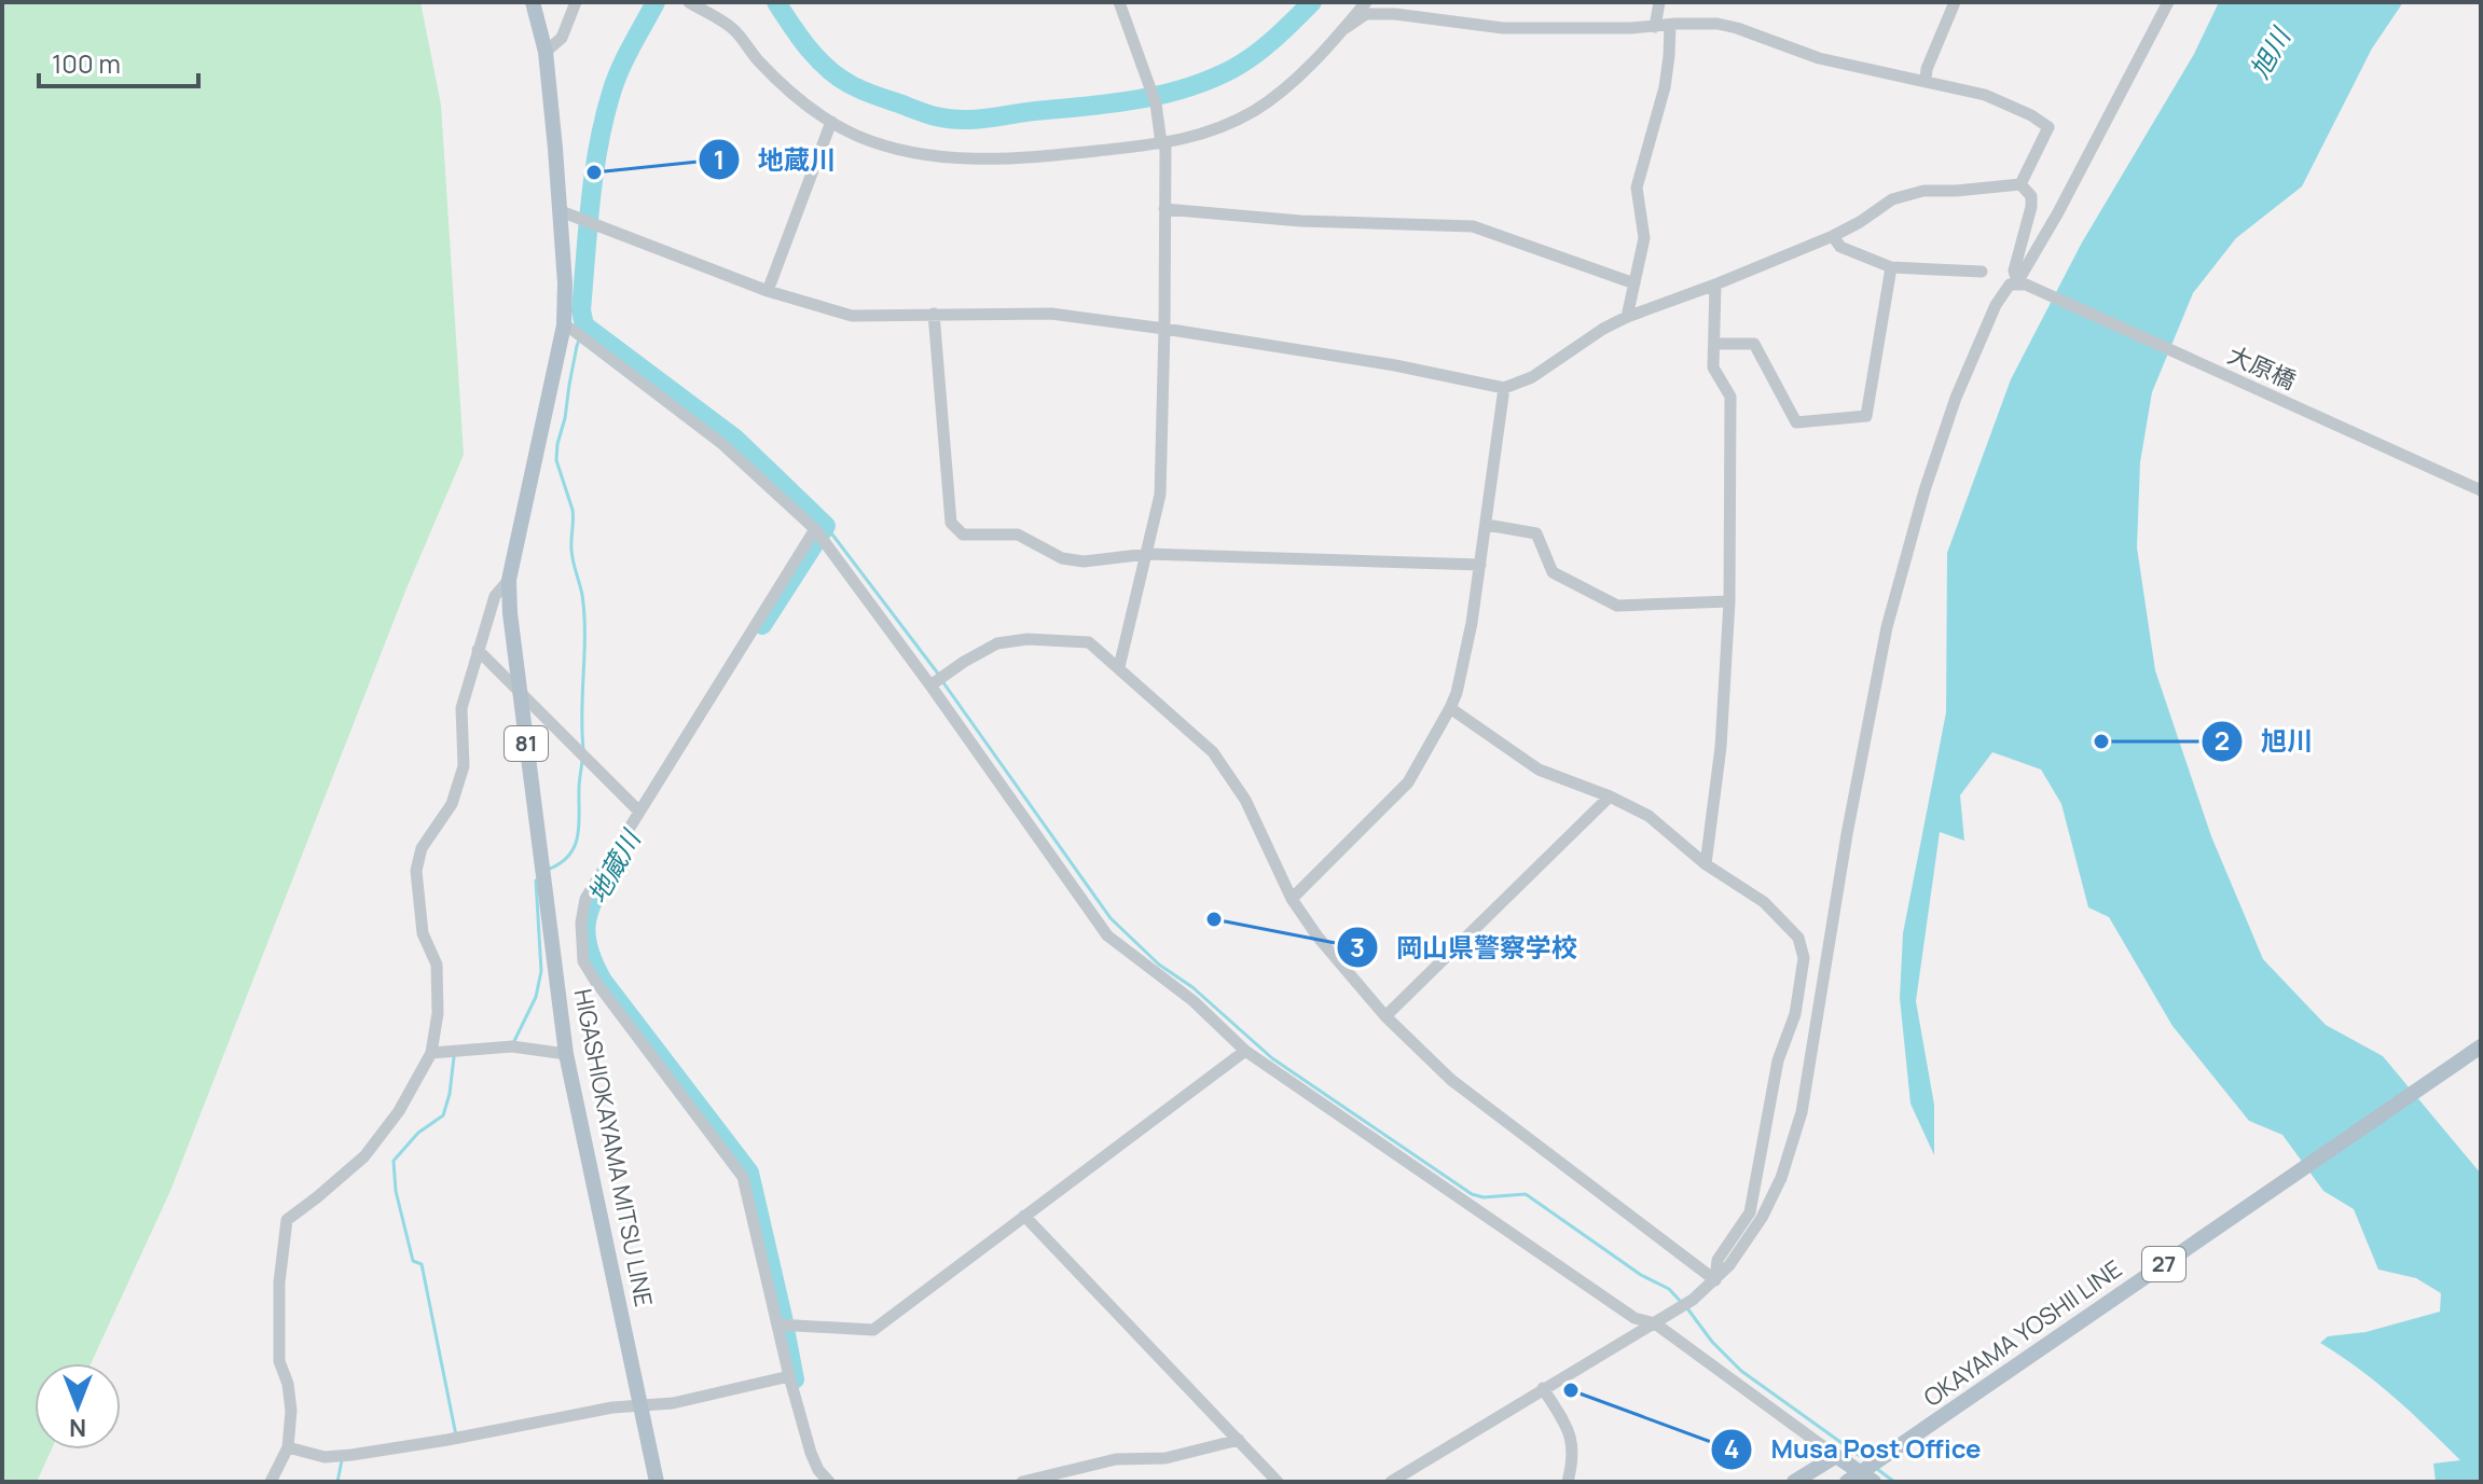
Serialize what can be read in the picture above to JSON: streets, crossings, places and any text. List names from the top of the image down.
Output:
{
  "streets": {
    "main road": [
      "81",
      "HIGASHIOKAYAMA MITSU LINE",
      "27",
      "OKAYAMA YOSHII LINE"
    ],
    "street": ["大原橋"]
  },
  "water": ["旭川", "地蔵川"],
  "places": [
    "地蔵川",
    "旭川",
    "岡山県警察学校",
    "Musa Post Office"
  ],
  "scale_bar": "100 m",
  "north": "bottom"
}
